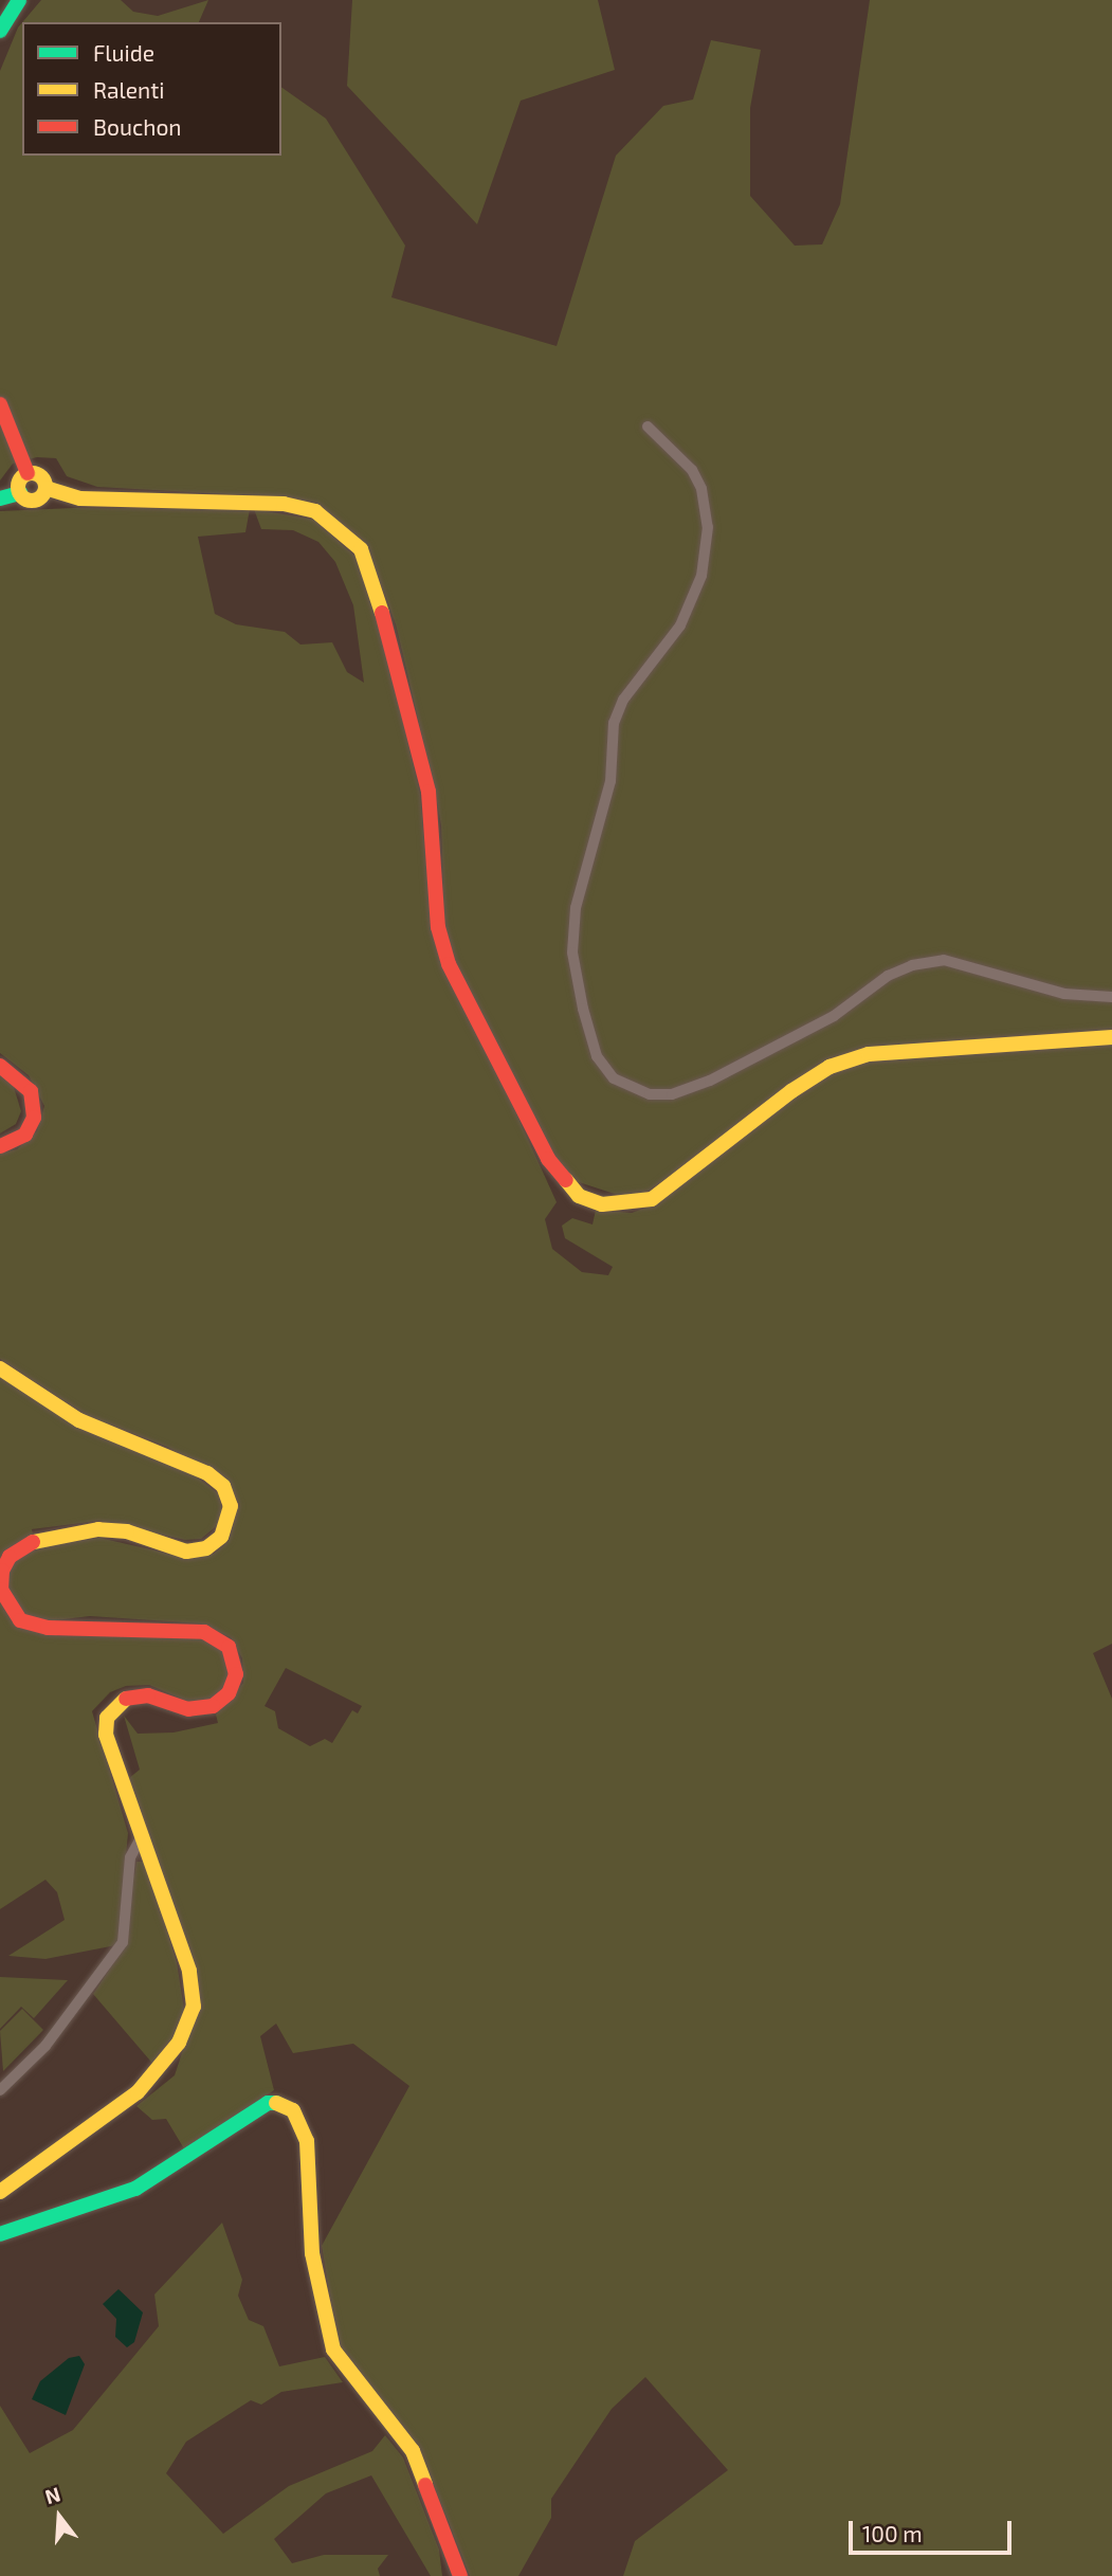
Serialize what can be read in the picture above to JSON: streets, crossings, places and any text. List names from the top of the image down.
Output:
{
  "legend": ["Fluide", "Ralenti", "Bouchon"],
  "scale_bar": "100 m",
  "north": "top"
}
